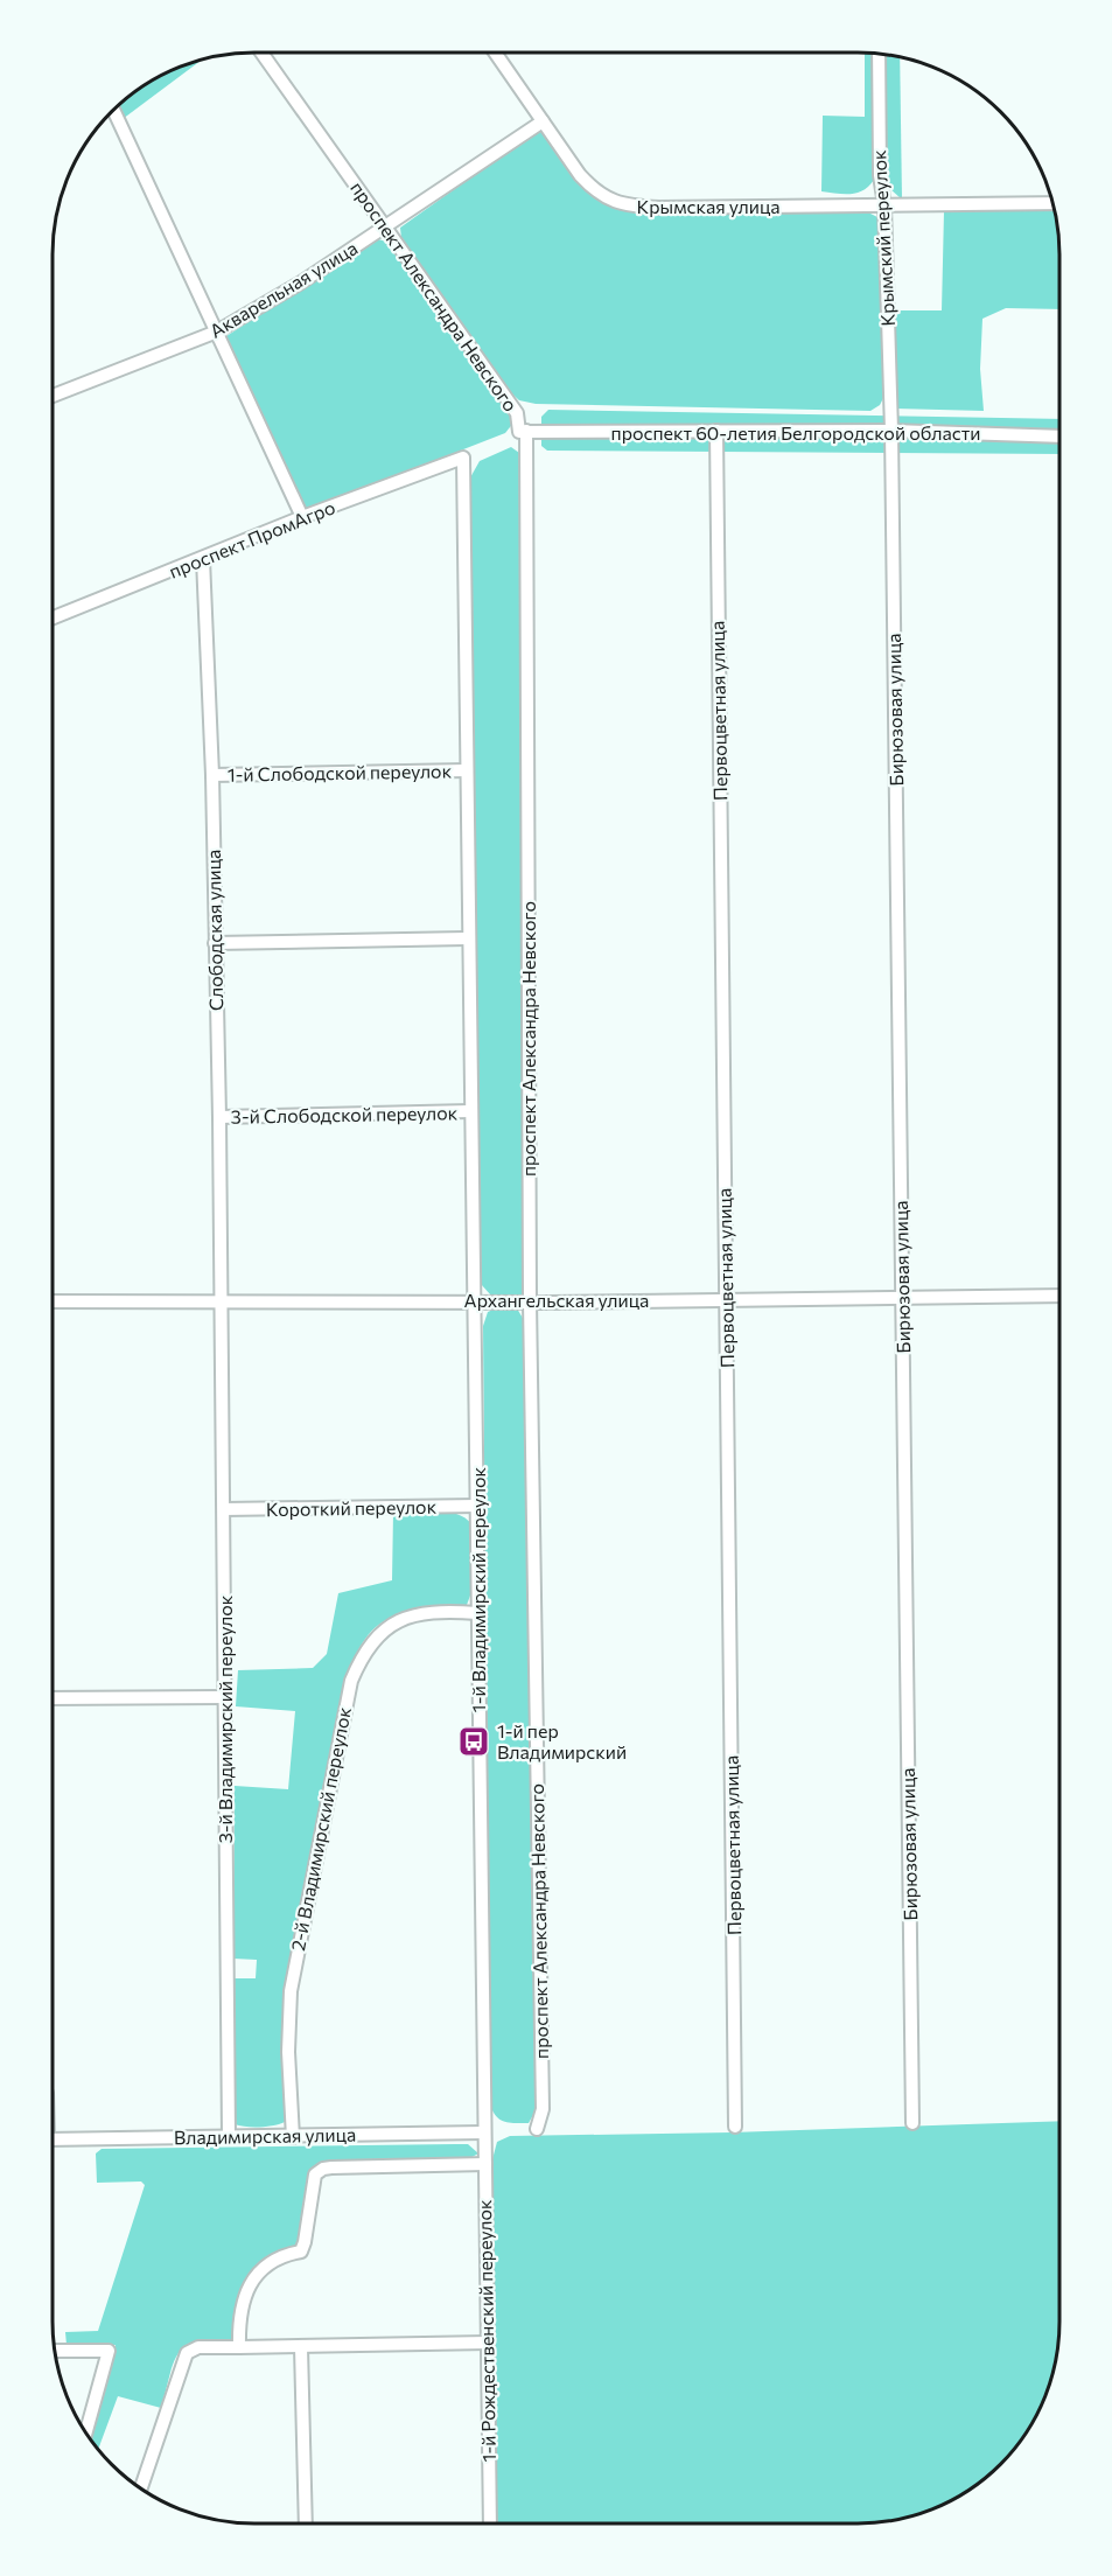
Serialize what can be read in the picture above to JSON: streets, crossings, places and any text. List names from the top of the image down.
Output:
{
  "streets": {
    "street": [
      "Крымская улица",
      "Крымский переулок",
      "Акварельная улица",
      "проспект Александра Невского",
      "проспект 60-летия Белгородской области",
      "проспект ПромАгро",
      "Бирюзовая улица",
      "Первоцветная улица",
      "1-й Слободской переулок",
      "Слободская улица",
      "3-й Слободской переулок",
      "Архангельская улица",
      "Короткий переулок",
      "1-й Владимирский переулок",
      "3-й Владимирский переулок",
      "2-й Владимирский переулок",
      "Владимирская улица",
      "1-й Рождественский переулок"
    ]
  },
  "crossings": [
    ["Крымская улица", "Крымский переулок"],
    ["Крымская улица", "Акварельная улица"],
    ["Крымский переулок", "проспект 60-летия Белгородской области"],
    ["Крымский переулок", "Бирюзовая улица"],
    ["Акварельная улица", "проспект Александра Невского"],
    ["проспект Александра Невского", "проспект 60-летия Белгородской области"],
    ["проспект Александра Невского", "Архангельская улица"],
    ["проспект 60-летия Белгородской области", "Бирюзовая улица"],
    ["проспект 60-летия Белгородской области", "Первоцветная улица"],
    ["проспект ПромАгро", "1-й Слободской переулок"],
    ["проспект ПромАгро", "Слободская улица"],
    ["Бирюзовая улица", "Архангельская улица"],
    ["Первоцветная улица", "Архангельская улица"],
    ["1-й Слободской переулок", "Слободская улица"],
    ["Слободская улица", "3-й Слободской переулок"],
    ["Слободская улица", "Архангельская улица"],
    ["Слободская улица", "3-й Владимирский переулок"],
    ["Архангельская улица", "1-й Владимирский переулок"],
    ["Архангельская улица", "3-й Владимирский переулок"],
    ["Короткий переулок", "1-й Владимирский переулок"],
    ["Короткий переулок", "3-й Владимирский переулок"],
    ["1-й Владимирский переулок", "2-й Владимирский переулок"],
    ["1-й Владимирский переулок", "Владимирская улица"],
    ["1-й Владимирский переулок", "1-й Рождественский переулок"],
    ["3-й Владимирский переулок", "Владимирская улица"],
    ["2-й Владимирский переулок", "Владимирская улица"],
    ["Владимирская улица", "1-й Рождественский переулок"]
  ],
  "places": {
    "bus stop": ["1-й пер Владимирский"]
  }
}
